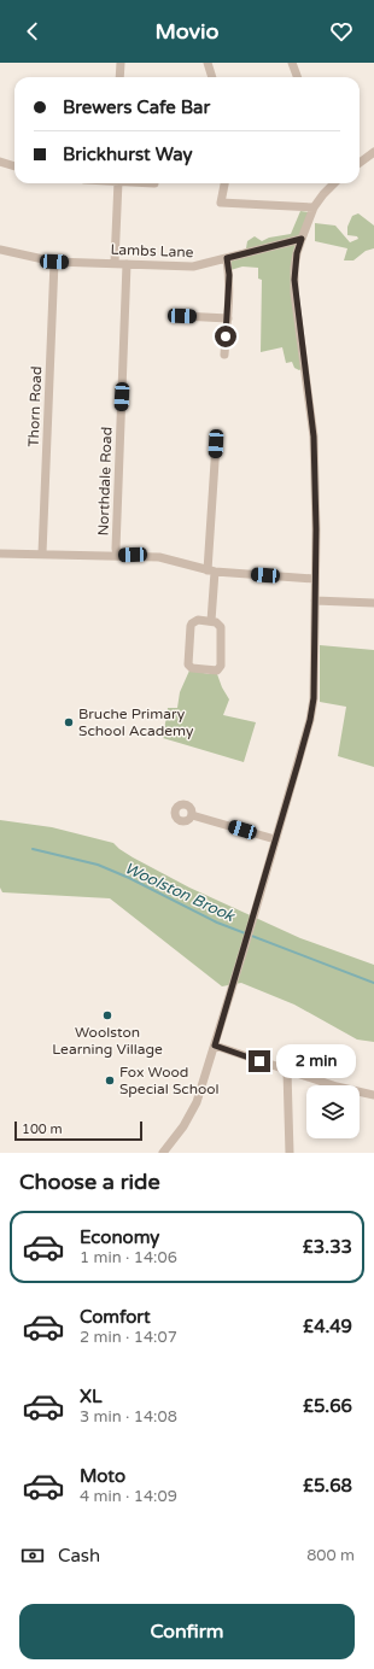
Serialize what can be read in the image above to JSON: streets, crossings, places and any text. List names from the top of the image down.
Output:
{
  "streets": {
    "street": ["Lambs Lane", "Thorn Road", "Northdale Road"]
  },
  "crossings": [
    ["Lambs Lane", "Thorn Road"],
    ["Lambs Lane", "Northdale Road"]
  ],
  "water": ["Woolston Brook"],
  "places": ["Bruche Primary School Academy", "Woolston Learning Village", "Fox Wood Special School"],
  "scale_bar": "100 m",
  "page": {
    "header": "Movio",
    "banner": ["Brewers Cafe Bar", "Brickhurst Way"],
    "bubble": "2 min",
    "scale": "100 m",
    "heading": "Choose a ride",
    "list": [
      {
        "name": "Economy",
        "note": "1 min · 14:06",
        "value": "£3.33"
      },
      {
        "name": "Comfort",
        "note": "2 min · 14:07",
        "value": "£4.49"
      },
      {
        "name": "XL",
        "note": "3 min · 14:08",
        "value": "£5.66"
      },
      {
        "name": "Moto",
        "note": "4 min · 14:09",
        "value": "£5.68"
      }
    ],
    "pay": ["Cash", "800 m"],
    "buttons": "Confirm"
  }
}
